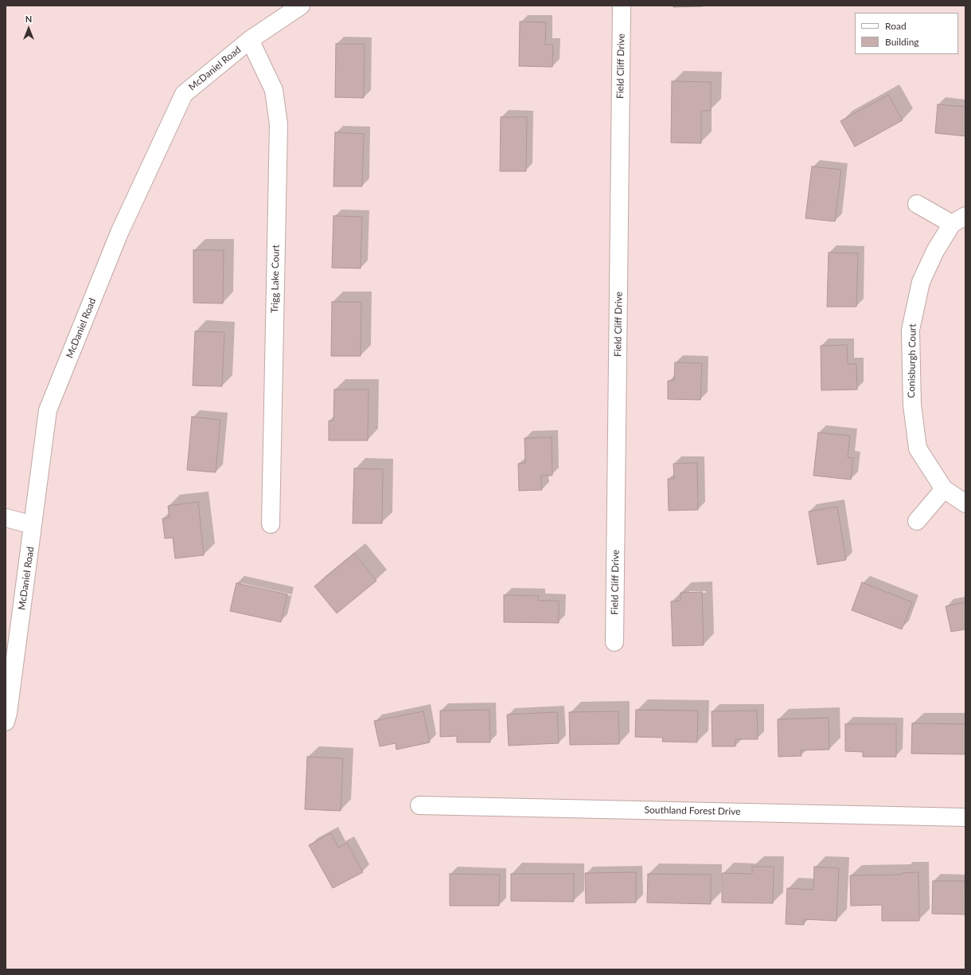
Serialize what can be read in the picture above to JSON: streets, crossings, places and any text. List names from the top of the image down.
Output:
{
  "streets": {
    "street": [
      "Field Cliff Drive",
      "McDaniel Road",
      "Trigg Lake Court",
      "Conisburgh Court",
      "Southland Forest Drive"
    ]
  },
  "crossings": [
    ["McDaniel Road", "Trigg Lake Court"]
  ],
  "legend": ["Road", "Building"],
  "north": "top"
}
